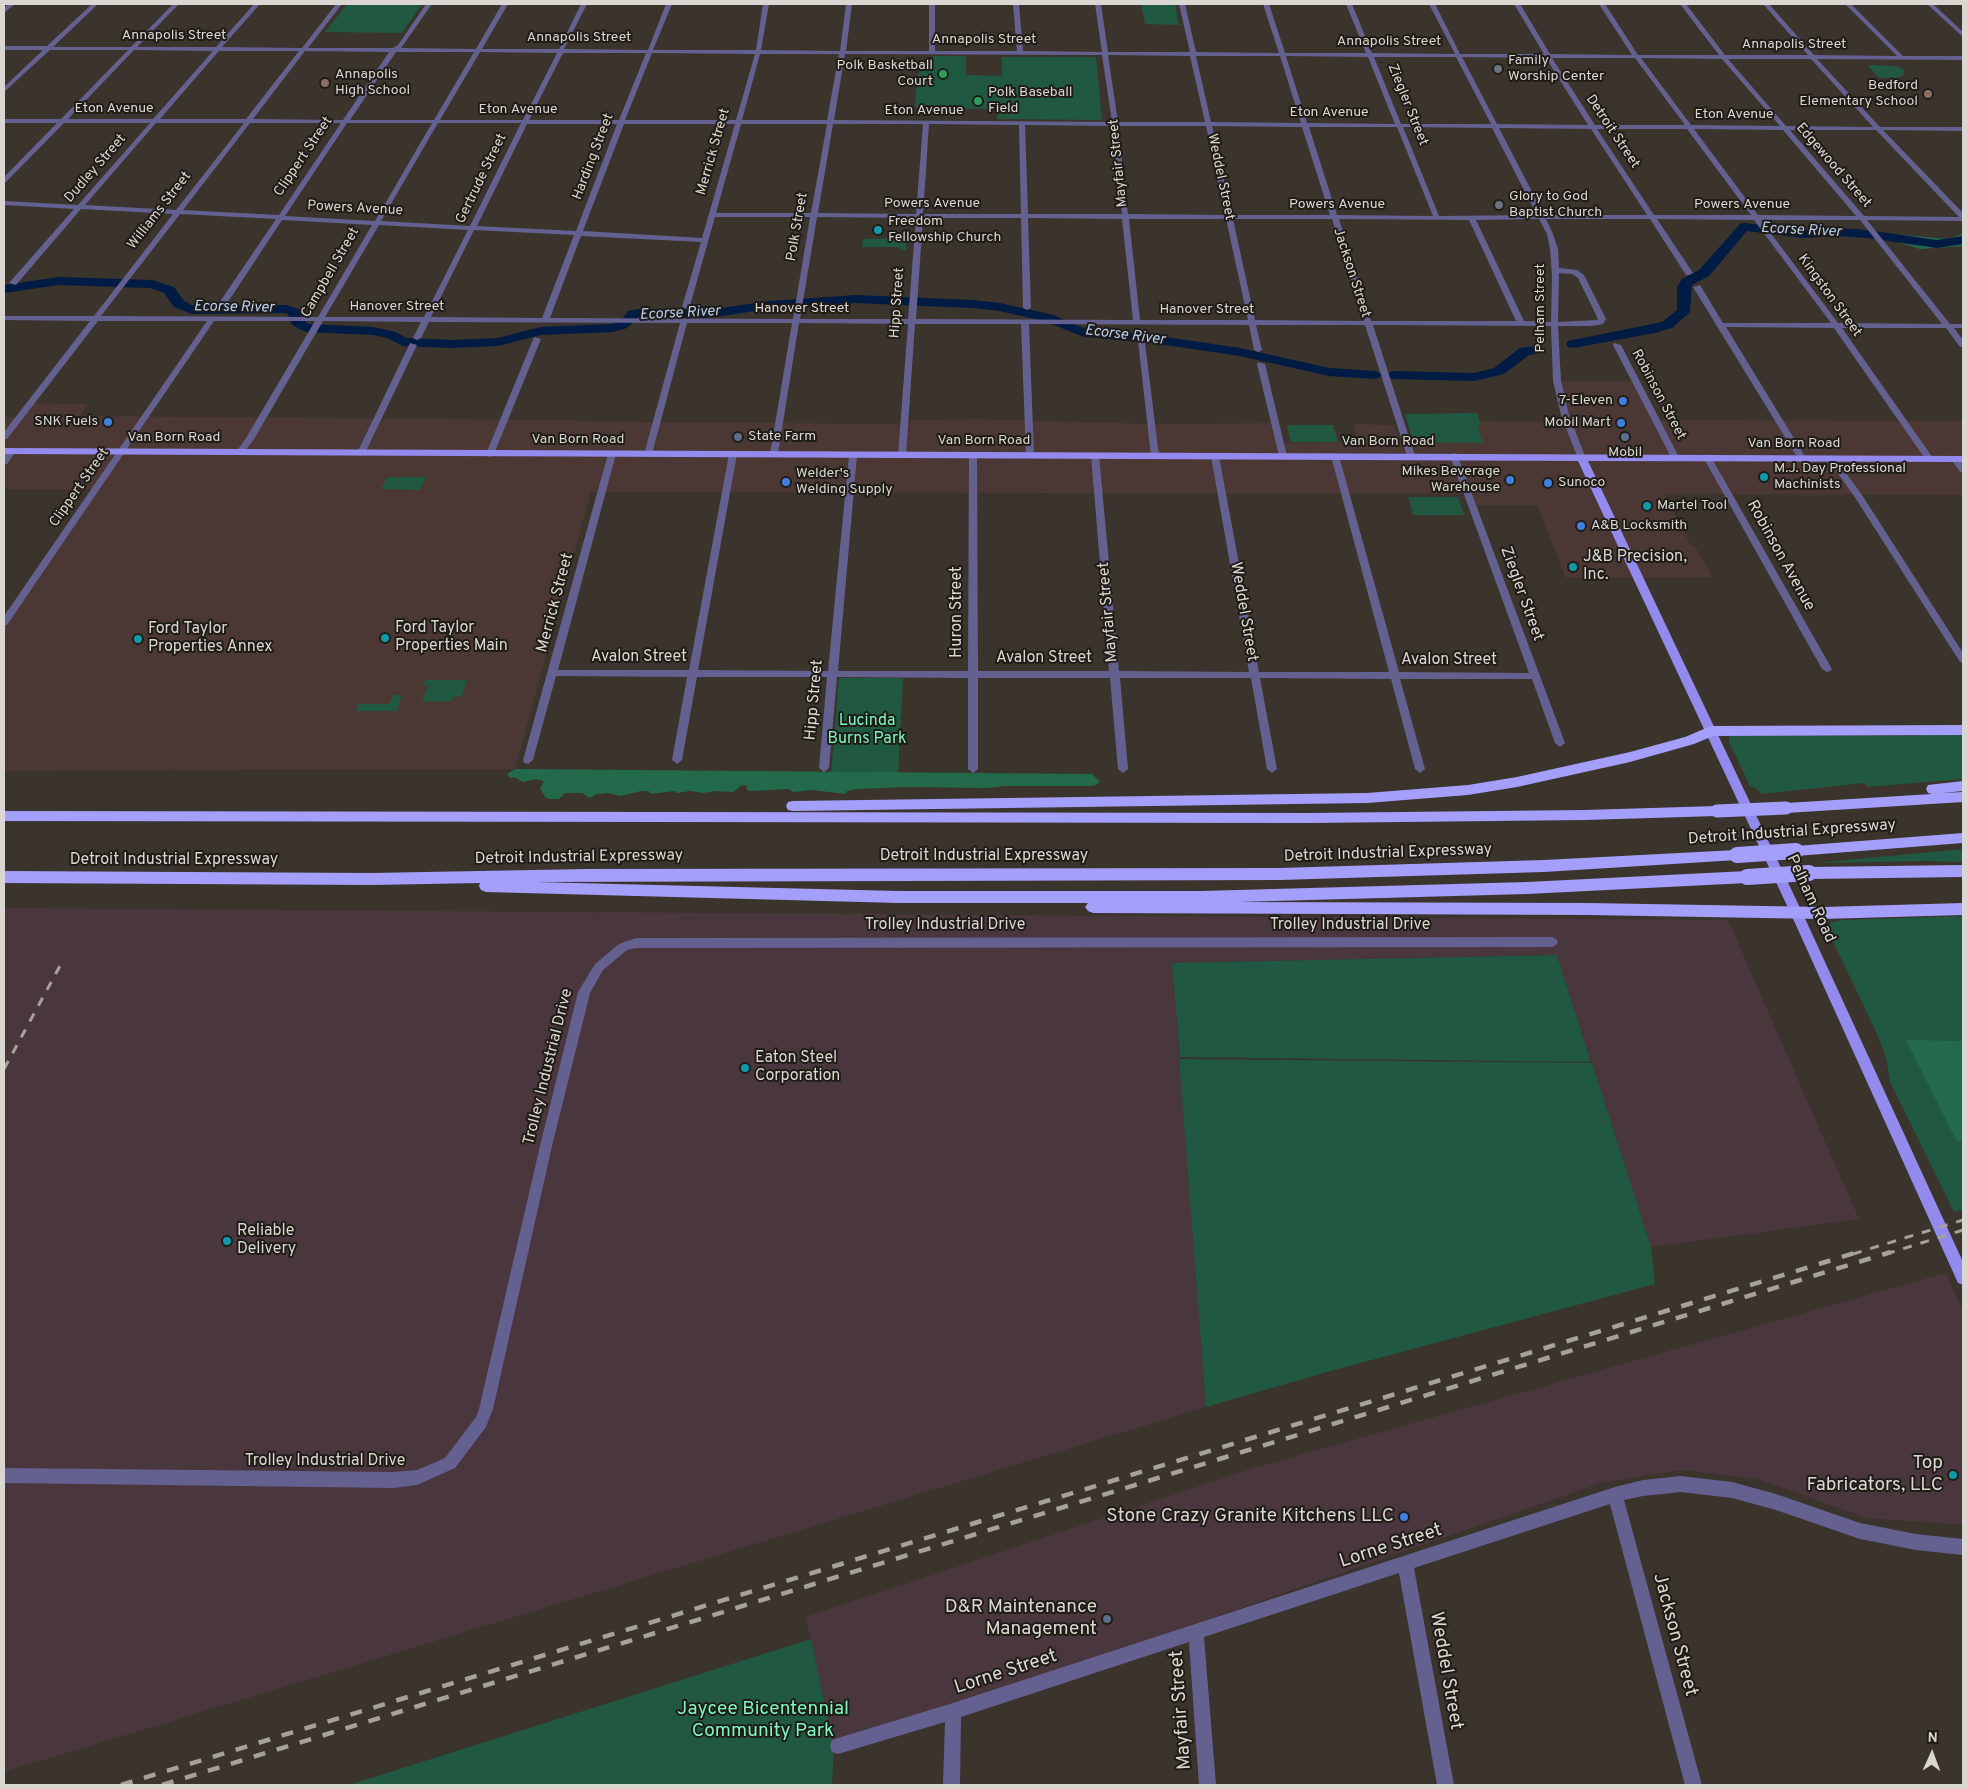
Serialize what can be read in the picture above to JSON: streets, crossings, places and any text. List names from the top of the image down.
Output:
{
  "streets": {
    "highway": ["Detroit Industrial Expressway"],
    "main road": ["Van Born Road", "Pelham Road"],
    "street": [
      "Annapolis Street",
      "Ziegler Street",
      "Eton Avenue",
      "Detroit Street",
      "Merrick Street",
      "Clippert Street",
      "Harding Street",
      "Mayfair Street",
      "Edgewood Street",
      "Dudley Street",
      "Weddel Street",
      "Gertrude Street",
      "Powers Avenue",
      "Williams Street",
      "Polk Street",
      "Campbell Street",
      "Jackson Street",
      "Kingston Street",
      "Hipp Street",
      "Hanover Street",
      "Pelham Street",
      "Robinson Street",
      "Robinson Avenue",
      "Huron Street",
      "Avalon Street",
      "Trolley Industrial Drive",
      "Lorne Street"
    ]
  },
  "crossings": [
    ["Annapolis Street", "Ziegler Street"],
    ["Annapolis Street", "Detroit Street"],
    ["Annapolis Street", "Merrick Street"],
    ["Annapolis Street", "Clippert Street"],
    ["Annapolis Street", "Harding Street"],
    ["Annapolis Street", "Mayfair Street"],
    ["Annapolis Street", "Edgewood Street"],
    ["Annapolis Street", "Dudley Street"],
    ["Annapolis Street", "Weddel Street"],
    ["Annapolis Street", "Gertrude Street"],
    ["Annapolis Street", "Williams Street"],
    ["Annapolis Street", "Polk Street"],
    ["Annapolis Street", "Campbell Street"],
    ["Annapolis Street", "Jackson Street"],
    ["Annapolis Street", "Kingston Street"],
    ["Annapolis Street", "Pelham Street"],
    ["Ziegler Street", "Eton Avenue"],
    ["Ziegler Street", "Powers Avenue"],
    ["Ziegler Street", "Van Born Road"],
    ["Ziegler Street", "Avalon Street"],
    ["Eton Avenue", "Detroit Street"],
    ["Eton Avenue", "Merrick Street"],
    ["Eton Avenue", "Clippert Street"],
    ["Eton Avenue", "Harding Street"],
    ["Eton Avenue", "Mayfair Street"],
    ["Eton Avenue", "Edgewood Street"],
    ["Eton Avenue", "Dudley Street"],
    ["Eton Avenue", "Weddel Street"],
    ["Eton Avenue", "Gertrude Street"],
    ["Eton Avenue", "Williams Street"],
    ["Eton Avenue", "Polk Street"],
    ["Eton Avenue", "Campbell Street"],
    ["Eton Avenue", "Jackson Street"],
    ["Eton Avenue", "Kingston Street"],
    ["Eton Avenue", "Hipp Street"],
    ["Eton Avenue", "Pelham Street"],
    ["Detroit Street", "Powers Avenue"],
    ["Merrick Street", "Powers Avenue"],
    ["Merrick Street", "Van Born Road"],
    ["Merrick Street", "Avalon Street"],
    ["Clippert Street", "Powers Avenue"],
    ["Clippert Street", "Hanover Street"],
    ["Clippert Street", "Van Born Road"],
    ["Harding Street", "Powers Avenue"],
    ["Harding Street", "Hanover Street"],
    ["Mayfair Street", "Powers Avenue"],
    ["Mayfair Street", "Hanover Street"],
    ["Mayfair Street", "Van Born Road"],
    ["Mayfair Street", "Avalon Street"],
    ["Mayfair Street", "Lorne Street"],
    ["Edgewood Street", "Powers Avenue"],
    ["Dudley Street", "Powers Avenue"],
    ["Weddel Street", "Powers Avenue"],
    ["Weddel Street", "Hanover Street"],
    ["Weddel Street", "Van Born Road"],
    ["Weddel Street", "Avalon Street"],
    ["Weddel Street", "Lorne Street"],
    ["Gertrude Street", "Powers Avenue"],
    ["Gertrude Street", "Hanover Street"],
    ["Gertrude Street", "Van Born Road"],
    ["Powers Avenue", "Williams Street"],
    ["Powers Avenue", "Polk Street"],
    ["Powers Avenue", "Campbell Street"],
    ["Powers Avenue", "Jackson Street"],
    ["Powers Avenue", "Kingston Street"],
    ["Powers Avenue", "Hipp Street"],
    ["Powers Avenue", "Pelham Street"],
    ["Williams Street", "Hanover Street"],
    ["Polk Street", "Hanover Street"],
    ["Polk Street", "Van Born Road"],
    ["Campbell Street", "Hanover Street"],
    ["Campbell Street", "Van Born Road"],
    ["Jackson Street", "Hanover Street"],
    ["Jackson Street", "Van Born Road"],
    ["Jackson Street", "Lorne Street"],
    ["Kingston Street", "Van Born Road"],
    ["Hipp Street", "Hanover Street"],
    ["Hipp Street", "Van Born Road"],
    ["Hipp Street", "Avalon Street"],
    ["Hanover Street", "Pelham Street"],
    ["Pelham Street", "Van Born Road"],
    ["Pelham Street", "Pelham Road"],
    ["Robinson Street", "Van Born Road"],
    ["Van Born Road", "Robinson Avenue"],
    ["Van Born Road", "Huron Street"],
    ["Van Born Road", "Pelham Road"],
    ["Huron Street", "Avalon Street"]
  ],
  "water": ["Ecorse River"],
  "parks": ["Lucinda Burns Park", "Jaycee Bicentennial Community Park"],
  "places": [
    "Family Worship Center",
    "Polk Basketball Court",
    "Annapolis High School",
    "Bedford Elementary School",
    "Polk Baseball Field",
    "Glory to God Baptist Church",
    "Freedom Fellowship Church",
    "7-Eleven",
    "SNK Fuels",
    "Mobil Mart",
    "State Farm",
    "Mobil",
    "M.J. Day Professional Machinists",
    "Mikes Beverage Warehouse",
    "Welder's Welding Supply",
    "Sunoco",
    "Martel Tool",
    "A&B Locksmith",
    "J&B Precision, Inc.",
    "Ford Taylor Properties Main",
    "Ford Taylor Properties Annex",
    "Eaton Steel Corporation",
    "Reliable Delivery",
    "Top Fabricators, LLC",
    "Stone Crazy Granite Kitchens LLC",
    "D&R Maintenance Management"
  ],
  "north": "top"
}
